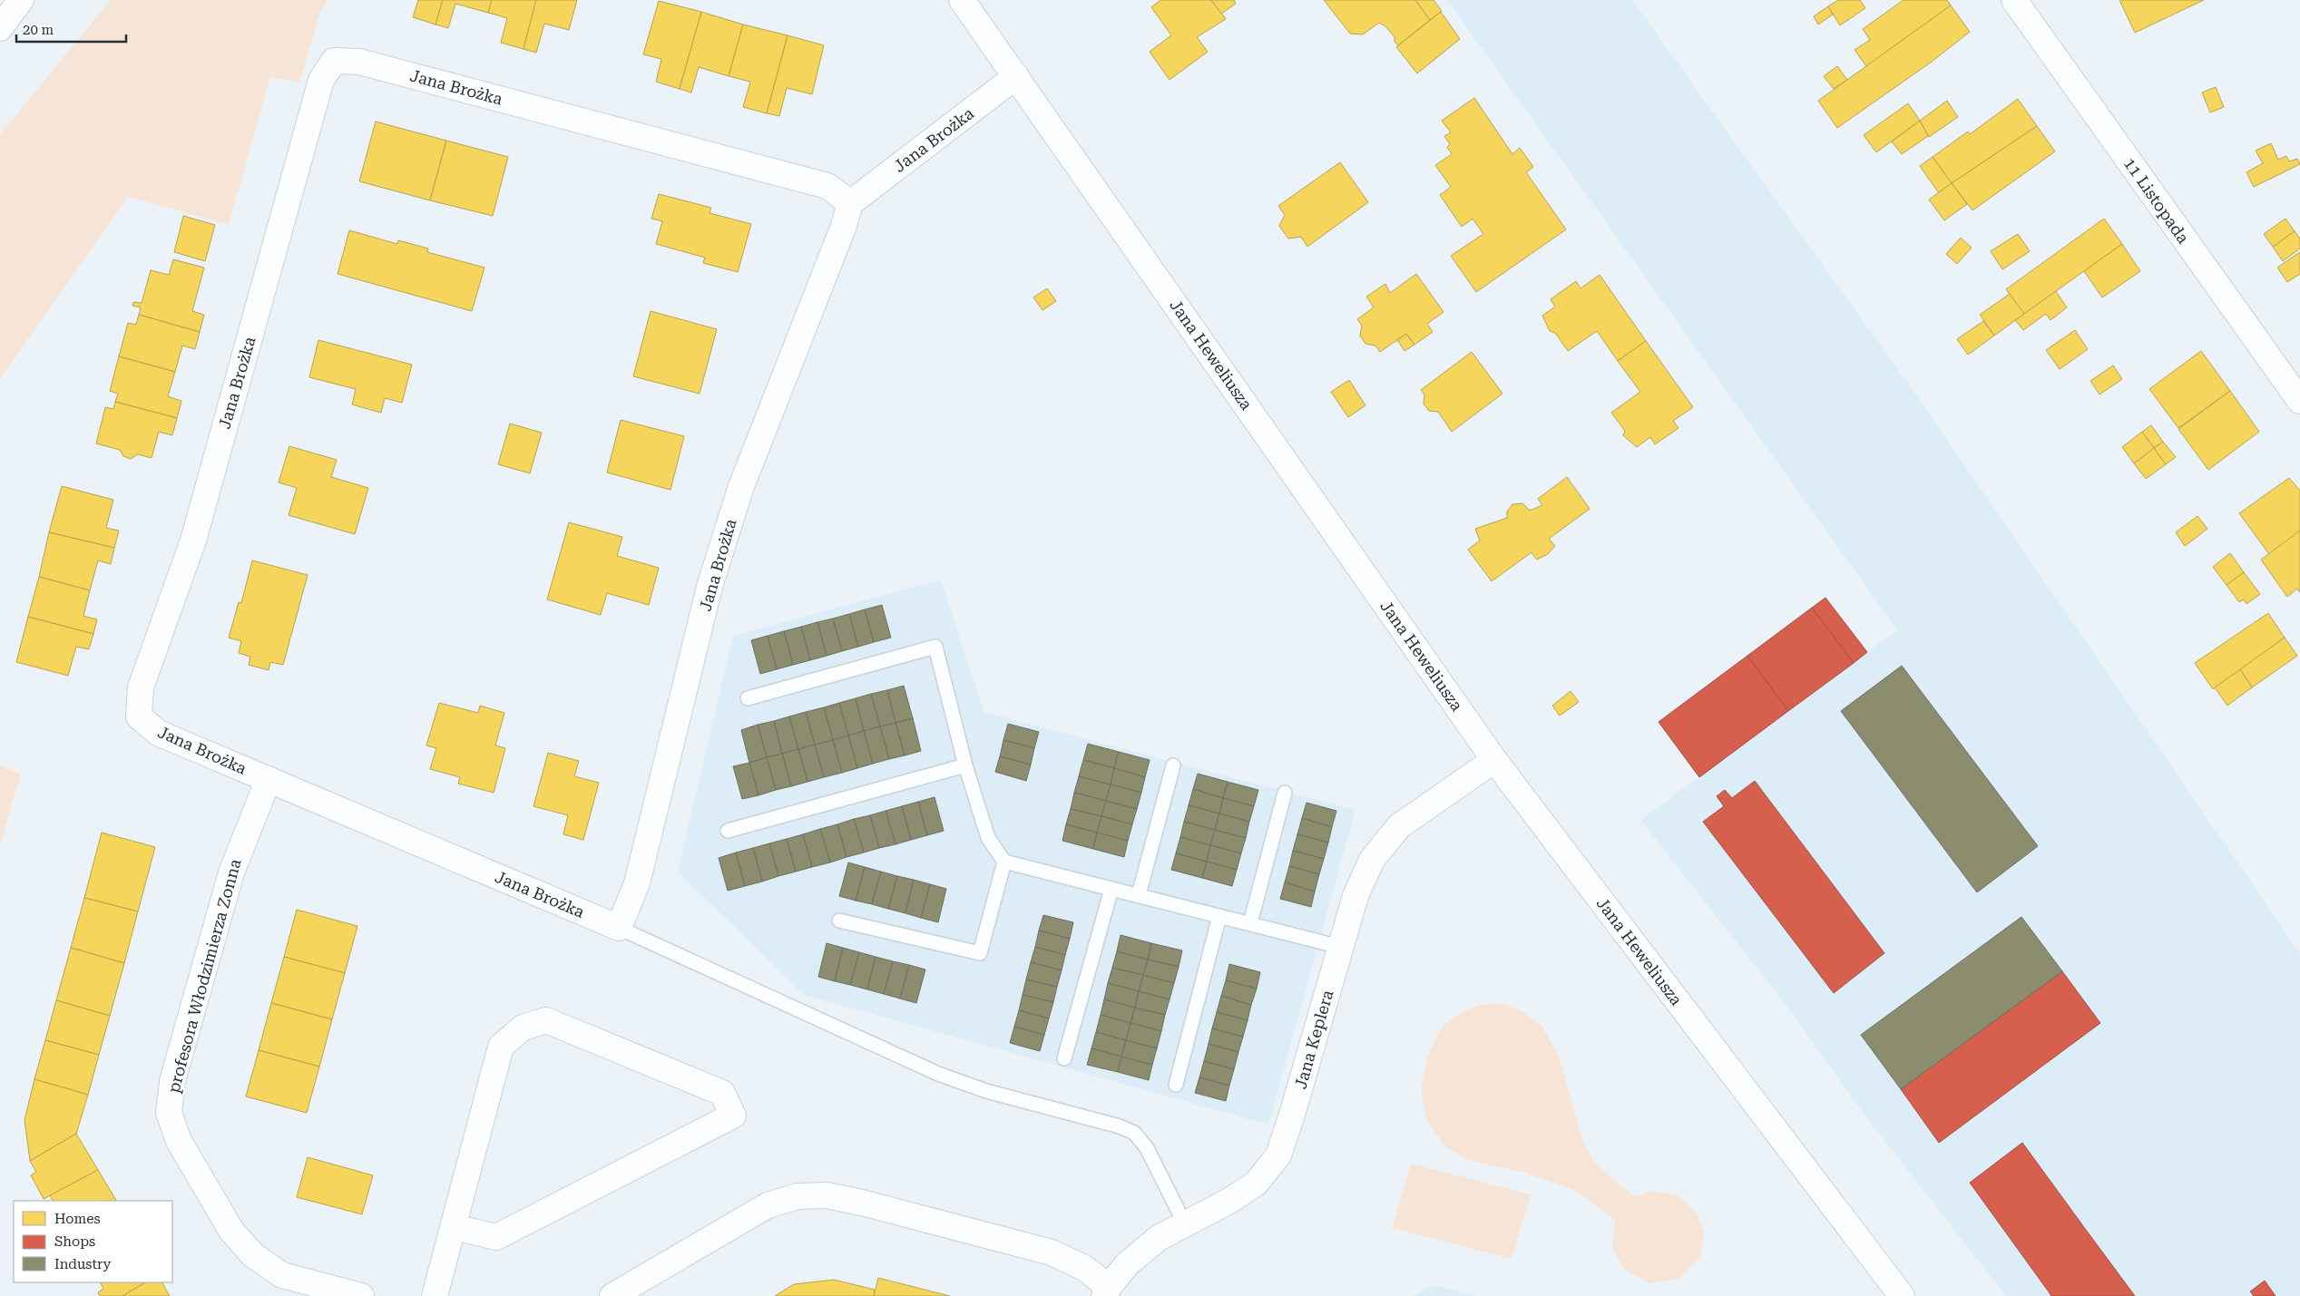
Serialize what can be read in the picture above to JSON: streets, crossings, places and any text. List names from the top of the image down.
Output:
{
  "streets": {
    "street": [
      "Jana Brożka",
      "11 Listopada",
      "Jana Heweliusza",
      "profesora Włodzimierza Zonna",
      "Jana Keplera"
    ]
  },
  "crossings": [
    ["Jana Brożka", "Jana Heweliusza"],
    ["Jana Brożka", "profesora Włodzimierza Zonna"],
    ["Jana Heweliusza", "Jana Keplera"]
  ],
  "legend": ["Homes", "Shops", "Industry"],
  "scale_bar": "20 m"
}
